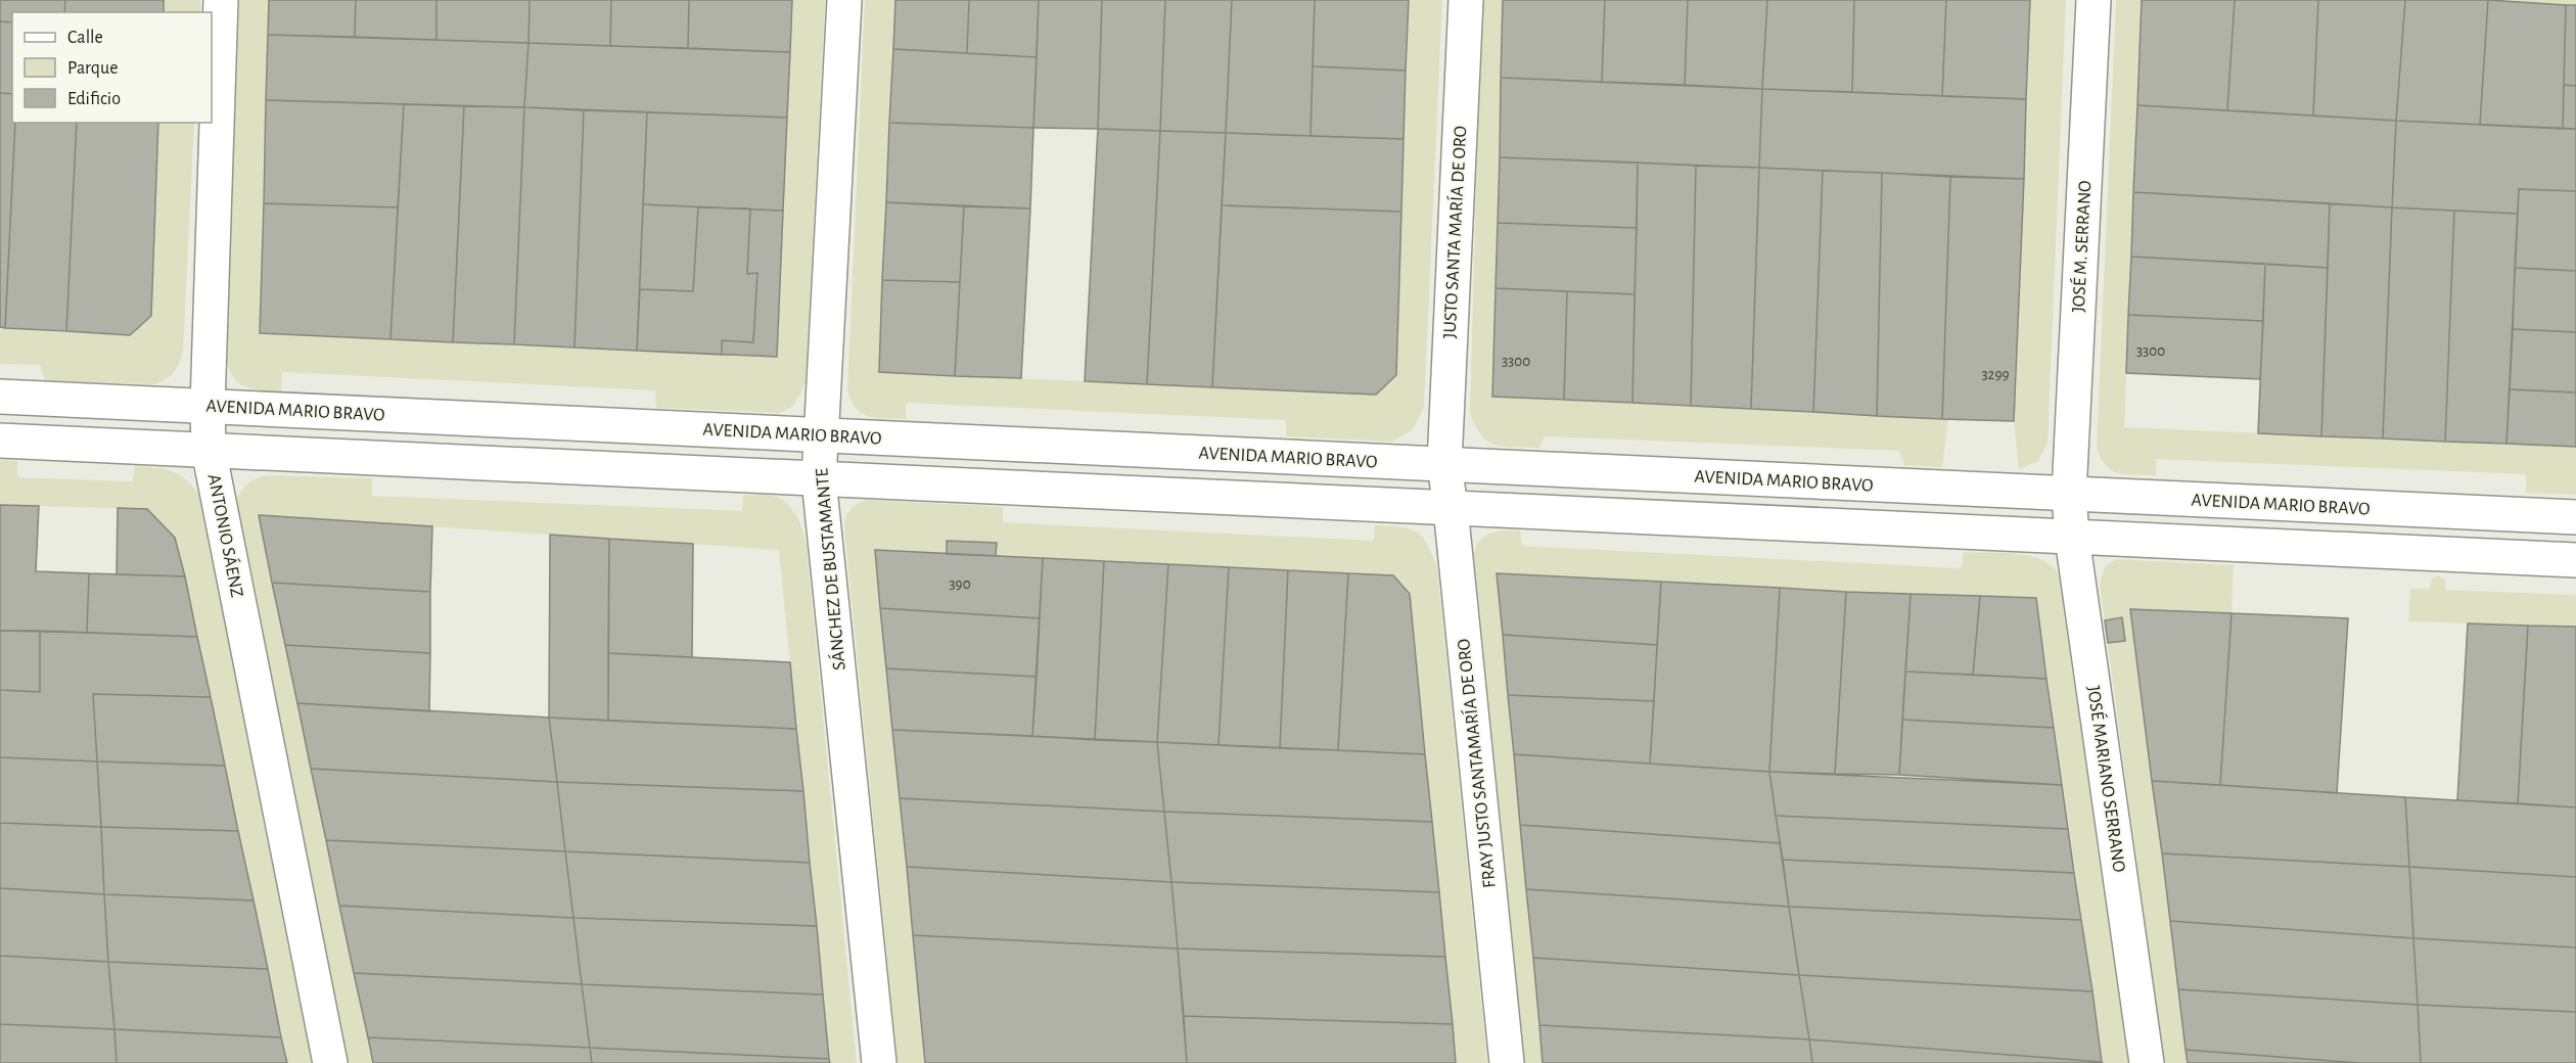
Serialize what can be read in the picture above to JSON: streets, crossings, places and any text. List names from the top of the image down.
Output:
{
  "streets": {
    "main road": [
      "JUSTO SANTA MARÍA DE ORO",
      "JOSÉ M. SERRANO",
      "AVENIDA MARIO BRAVO",
      "ANTONIO SÁENZ",
      "SÁNCHEZ DE BUSTAMANTE",
      "FRAY JUSTO SANTAMARÍA DE ORO",
      "JOSÉ MARIANO SERRANO"
    ]
  },
  "crossings": [
    ["JUSTO SANTA MARÍA DE ORO", "AVENIDA MARIO BRAVO"],
    ["JUSTO SANTA MARÍA DE ORO", "FRAY JUSTO SANTAMARÍA DE ORO"],
    ["JOSÉ M. SERRANO", "AVENIDA MARIO BRAVO"],
    ["JOSÉ M. SERRANO", "JOSÉ MARIANO SERRANO"],
    ["AVENIDA MARIO BRAVO", "ANTONIO SÁENZ"],
    ["AVENIDA MARIO BRAVO", "SÁNCHEZ DE BUSTAMANTE"],
    ["AVENIDA MARIO BRAVO", "FRAY JUSTO SANTAMARÍA DE ORO"],
    ["AVENIDA MARIO BRAVO", "JOSÉ MARIANO SERRANO"]
  ],
  "house_numbers": [
    "3300",
    "3300",
    "3299",
    "390"
  ],
  "legend": ["Calle", "Parque", "Edificio"]
}
